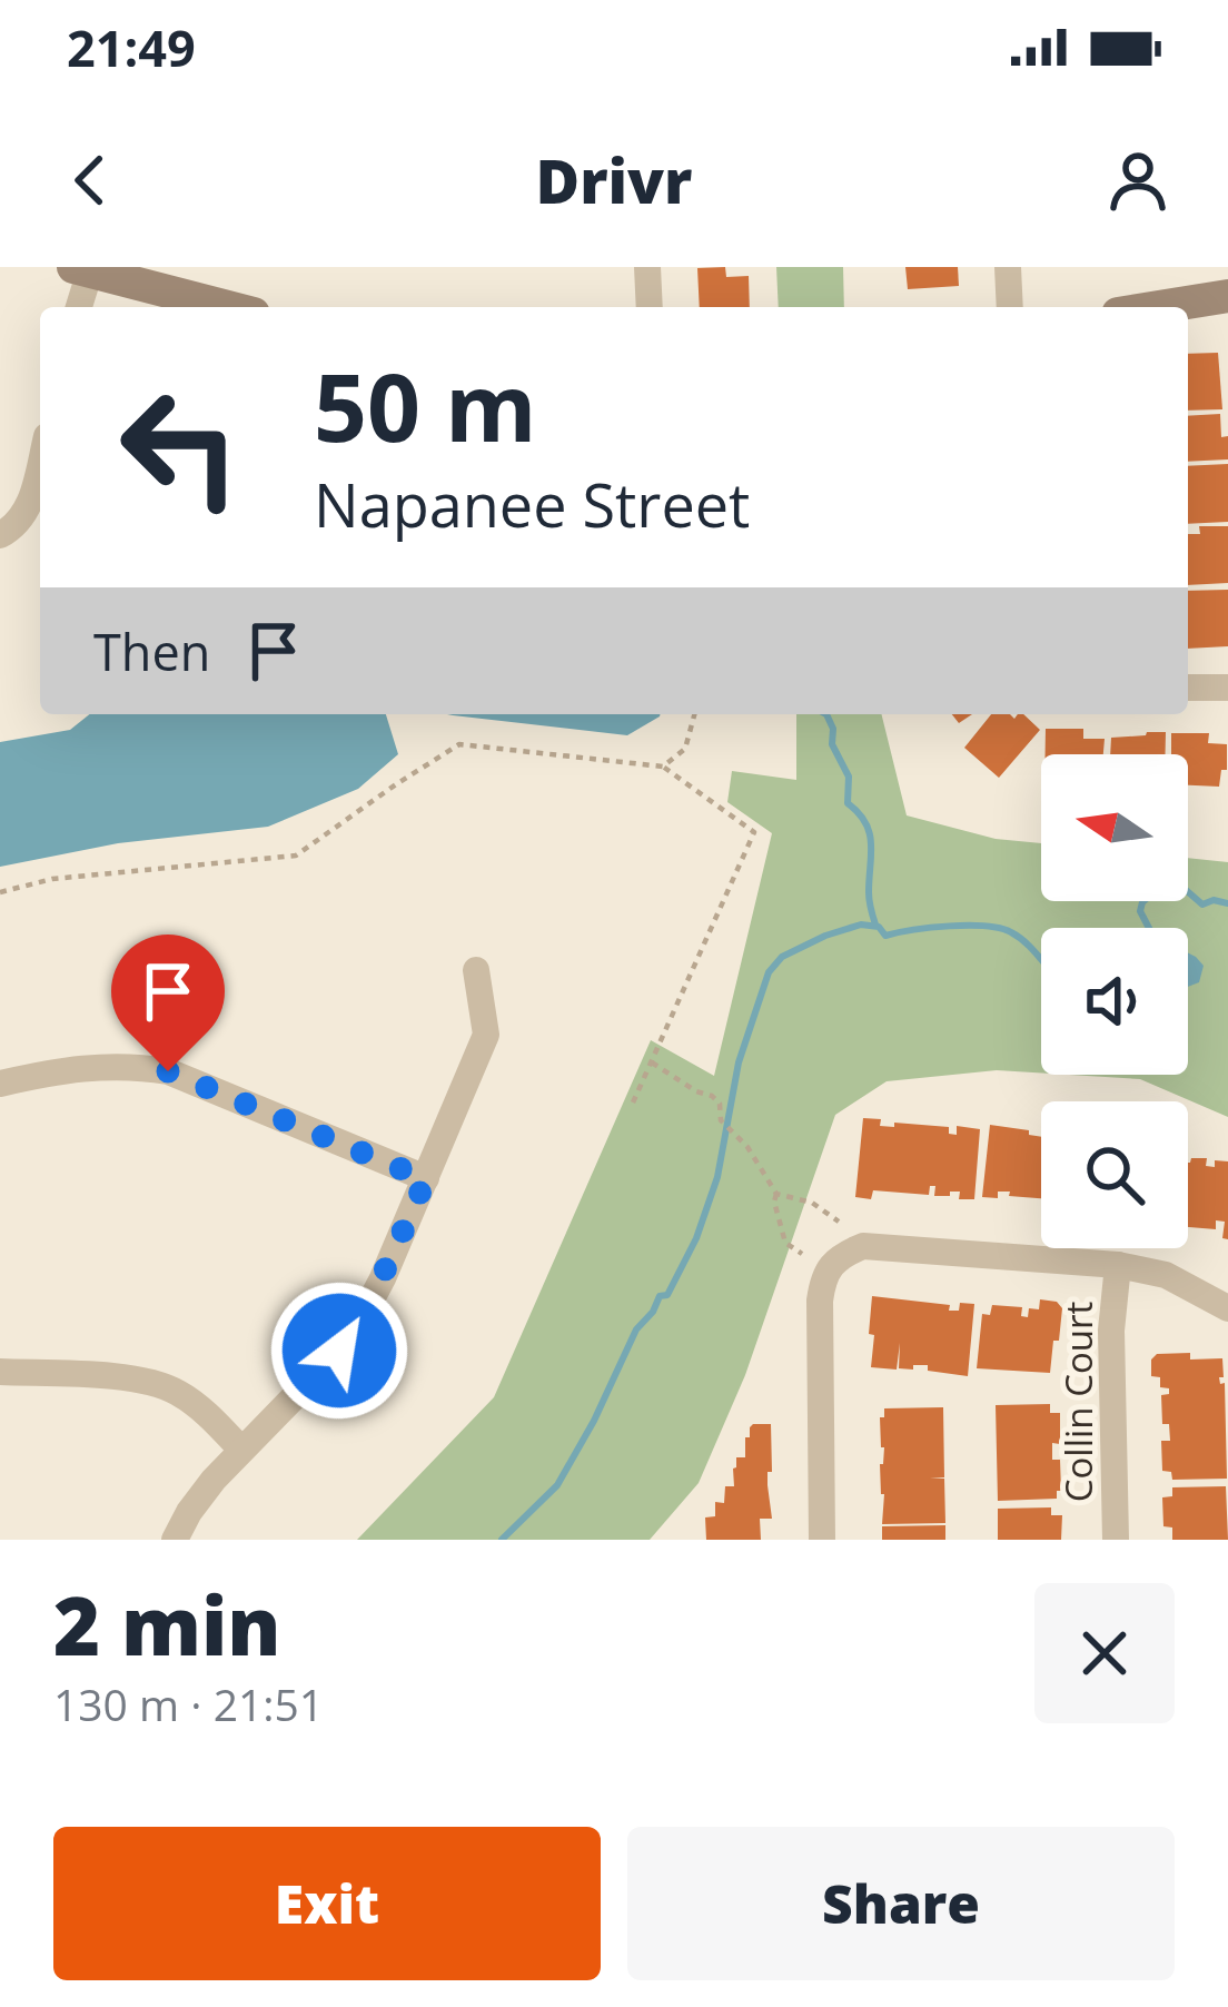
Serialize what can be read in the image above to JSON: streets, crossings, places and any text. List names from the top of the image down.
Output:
{
  "streets": {
    "street": ["Collin Court"]
  },
  "north": "left",
  "page": {
    "status": "21:49",
    "header": "Drivr",
    "turn": ["50 m", "Napanee Street"],
    "then": "Then",
    "heading": ["2 min", "130 m · 21:51"],
    "buttons": ["Exit", "Share"]
  }
}
